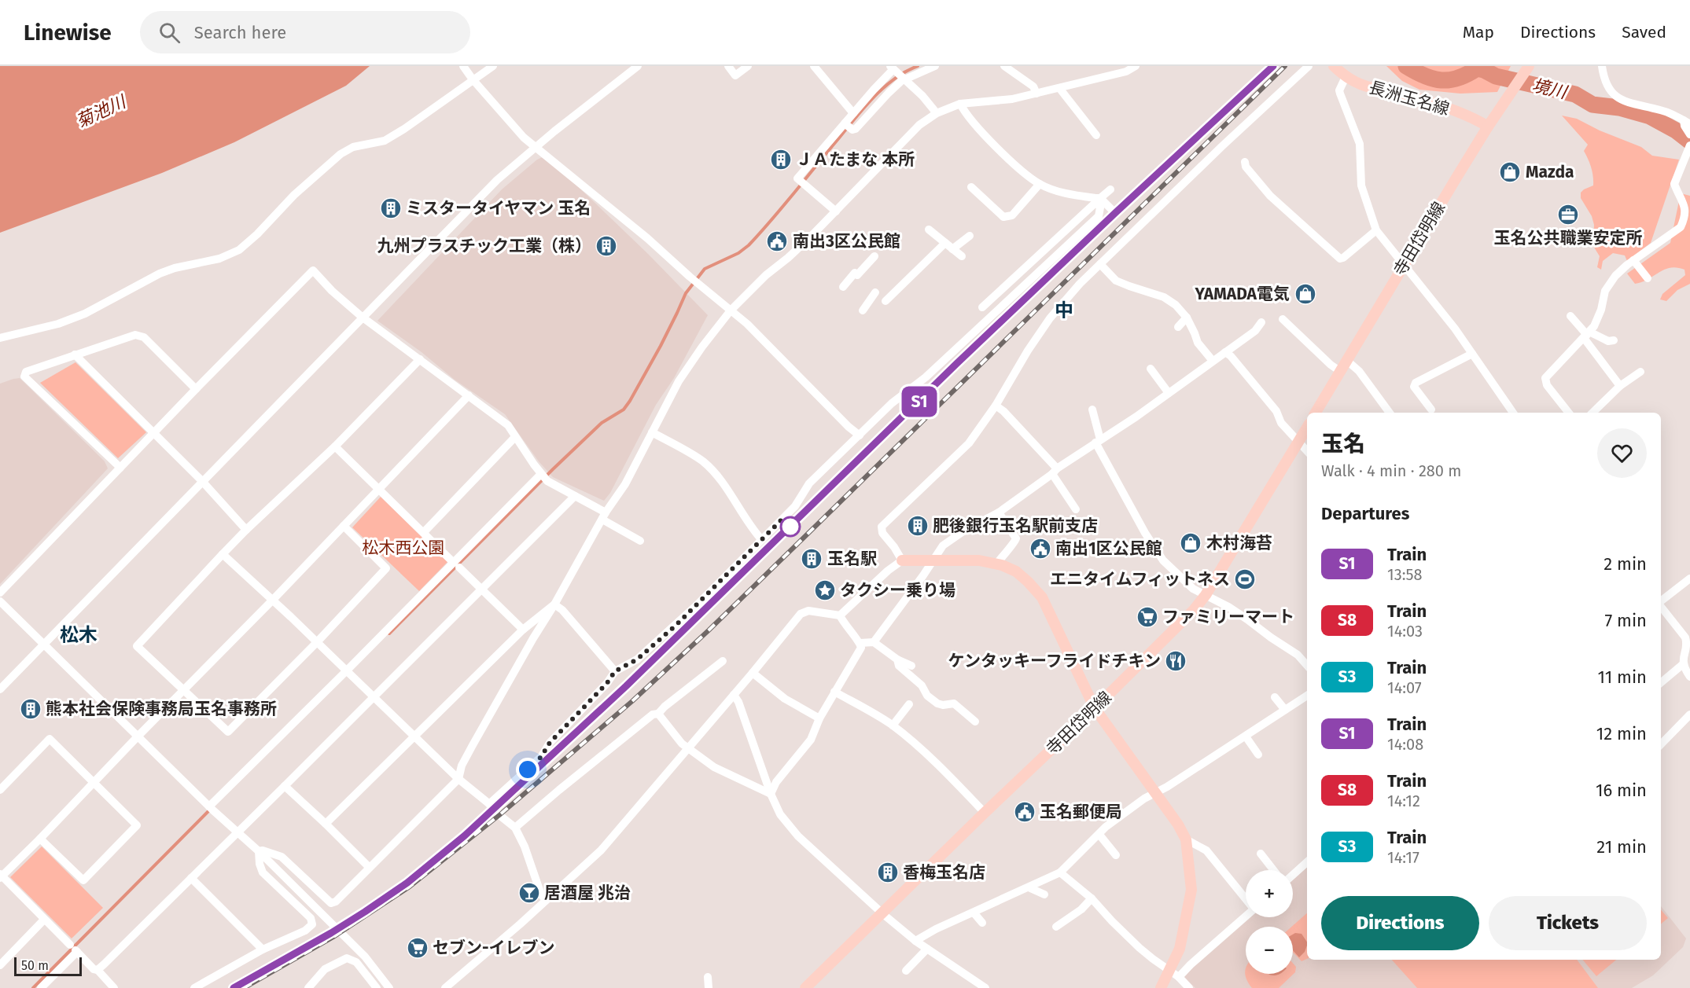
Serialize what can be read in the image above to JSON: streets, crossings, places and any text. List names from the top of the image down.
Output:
{
  "streets": {
    "main road": ["長洲玉名線", "寺田岱明線"]
  },
  "crossings": [
    ["長洲玉名線", "寺田岱明線"]
  ],
  "districts": ["中", "松木"],
  "water": ["境川", "菊池川"],
  "parks": ["松木西公園"],
  "places": {
    "building": [
      "ＪＡたまな 本所",
      "ミスタータイヤマン 玉名",
      "九州プラスチック工業（株）",
      "肥後銀行玉名駅前支店",
      "玉名駅",
      "熊本社会保険事務局玉名事務所",
      "香梅玉名店"
    ],
    "shop": ["Mazda", "YAMADA電気", "木村海苔"],
    "office": ["玉名公共職業安定所"],
    "public building": ["南出3区公民館", "南出1区公民館", "玉名郵便局"],
    "sports": ["エニタイムフィットネス"],
    "place": ["タクシー乗り場"],
    "supermarket": ["ファミリーマート", "セブン-イレブン"],
    "restaurant": ["ケンタッキーフライドチキン"],
    "bar": ["居酒屋 兆治"]
  },
  "scale_bar": "50 m",
  "page": {
    "header": "Linewise",
    "search": "Search here",
    "nav": ["Map", "Directions", "Saved"],
    "on_map": "S1",
    "heading": [
      ["玉名", "Walk · 4 min · 280 m"],
      "Departures"
    ],
    "list": [
      {
        "mark": "S1",
        "name": "Train",
        "note": "13:58",
        "value": "2 min"
      },
      {
        "mark": "S8",
        "name": "Train",
        "note": "14:03",
        "value": "7 min"
      },
      {
        "mark": "S3",
        "name": "Train",
        "note": "14:07",
        "value": "11 min"
      },
      {
        "mark": "S1",
        "name": "Train",
        "note": "14:08",
        "value": "12 min"
      },
      {
        "mark": "S8",
        "name": "Train",
        "note": "14:12",
        "value": "16 min"
      },
      {
        "mark": "S3",
        "name": "Train",
        "note": "14:17",
        "value": "21 min"
      }
    ],
    "map_buttons": ["+", "−"],
    "buttons": ["Directions", "Tickets"],
    "scale": "50 m"
  }
}
